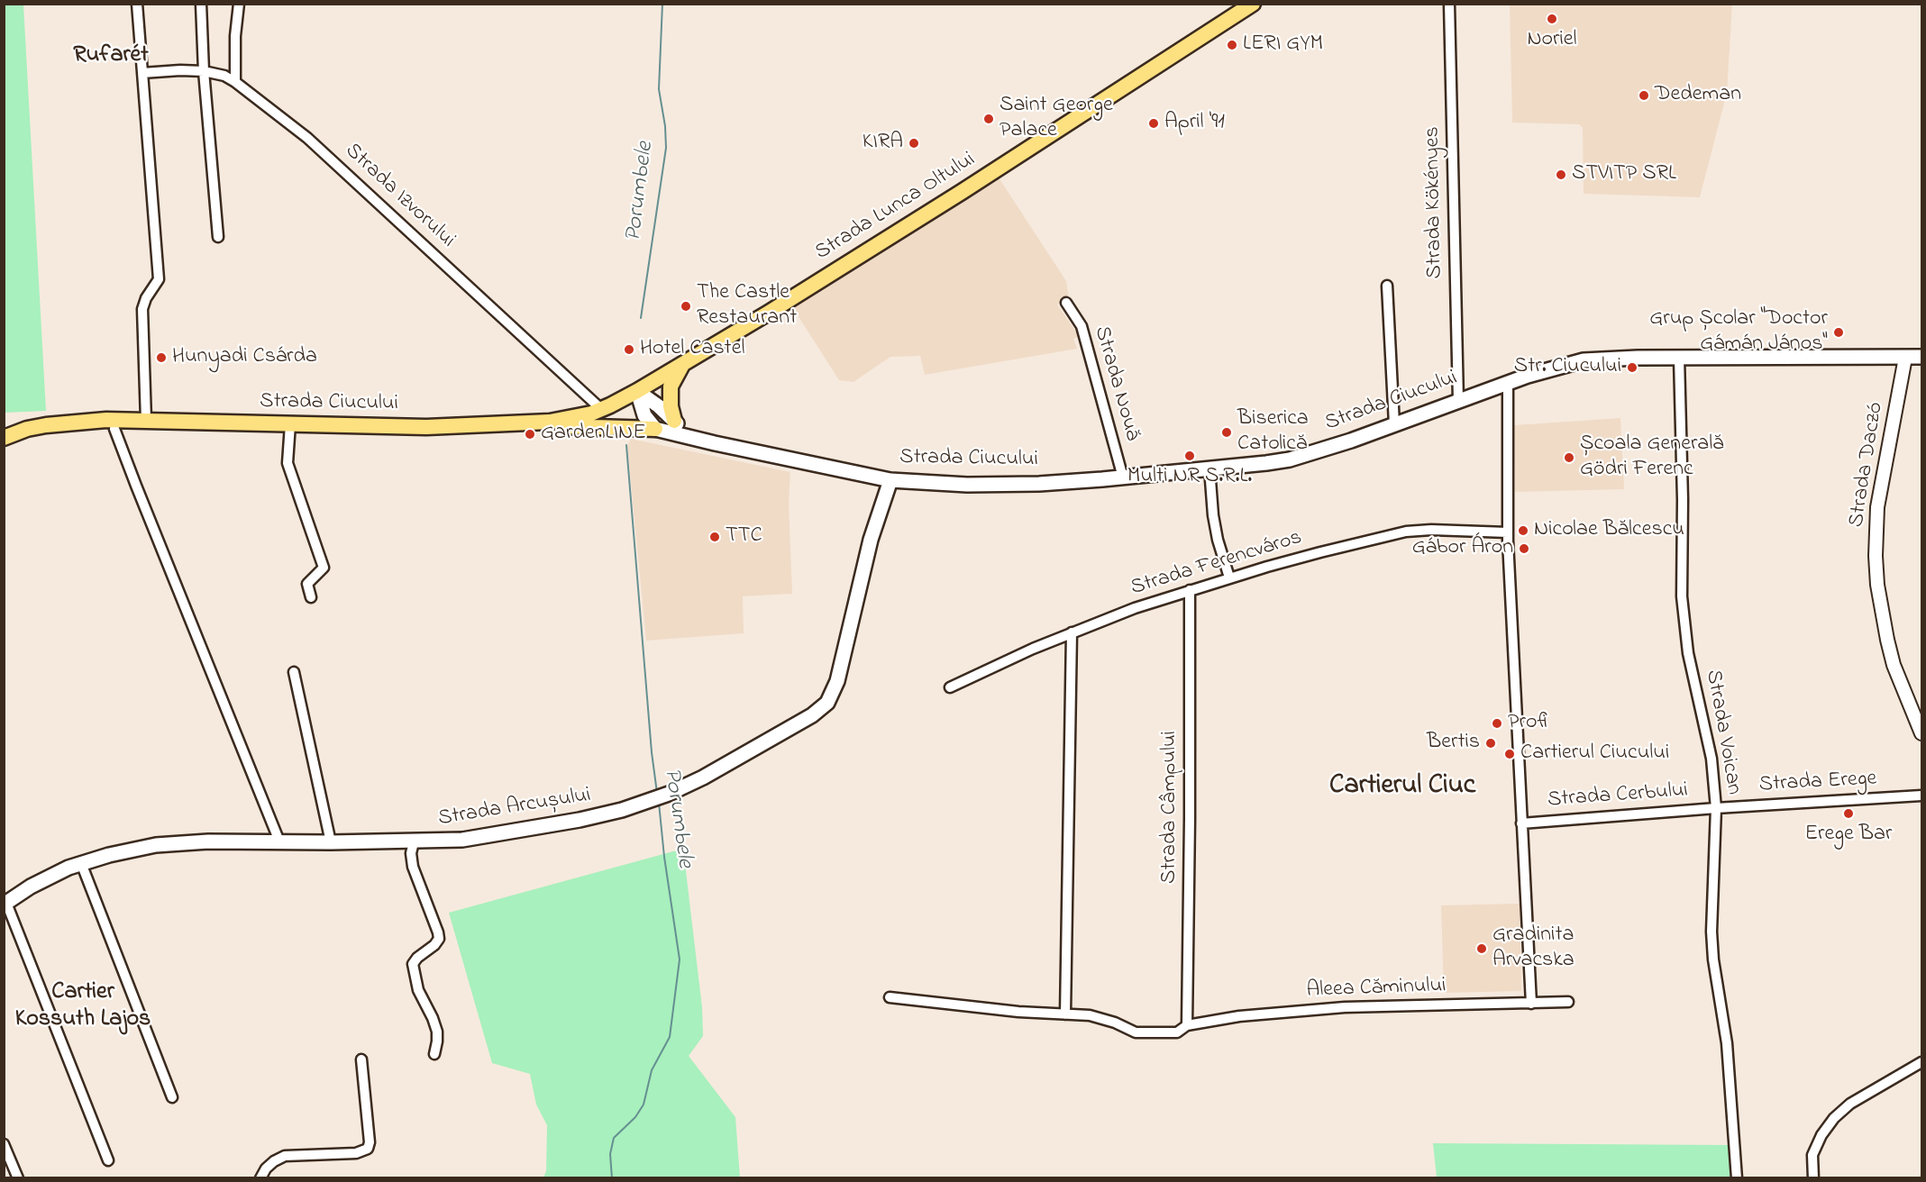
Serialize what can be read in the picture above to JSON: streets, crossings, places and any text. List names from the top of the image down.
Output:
{
  "streets": {
    "main road": ["Strada Lunca Oltului", "Strada Ciucului", "Strada Arcușului"],
    "street": [
      "Strada Izvorului",
      "Strada Kökényes",
      "Strada Nouă",
      "Strada Daczó",
      "Strada Ferencváros",
      "Strada Voican",
      "Strada Erege",
      "Strada Cerbului",
      "Strada Câmpului",
      "Aleea Căminului"
    ]
  },
  "crossings": [
    ["Strada Izvorului", "Strada Lunca Oltului"],
    ["Strada Kökényes", "Strada Ciucului"],
    ["Strada Lunca Oltului", "Strada Ciucului"],
    ["Strada Nouă", "Strada Ciucului"],
    ["Strada Ciucului", "Strada Daczó"],
    ["Strada Ciucului", "Strada Voican"],
    ["Strada Ciucului", "Strada Arcușului"],
    ["Strada Ferencváros", "Strada Câmpului"],
    ["Strada Voican", "Strada Erege"],
    ["Strada Voican", "Strada Cerbului"],
    ["Strada Erege", "Strada Cerbului"],
    ["Strada Câmpului", "Aleea Căminului"]
  ],
  "districts": ["Rufarét", "Cartierul Ciuc", "Cartier Kossuth Lajos"],
  "water": ["Porumbele"],
  "places": [
    "Noriel",
    "LERI GYM",
    "Dedeman",
    "Saint George Palace",
    "April '91",
    "KIRA",
    "STVITP SRL",
    "The Castle Restaurant",
    "Grup Școlar \"Doctor Gámán János\"",
    "Hotel Castel",
    "Hunyadi Csárda",
    "Str. Ciucului",
    "Biserica Catolică",
    "GardenLINE",
    "Multi NR S.R.L.",
    "Școala Generală Gödri Ferenc",
    "Nicolae Bălcescu",
    "TTC",
    "Gábor Áron",
    "Profi",
    "Bertis",
    "Cartierul Ciucului",
    "Erege Bar",
    "Gradinita Arvacska"
  ]
}
